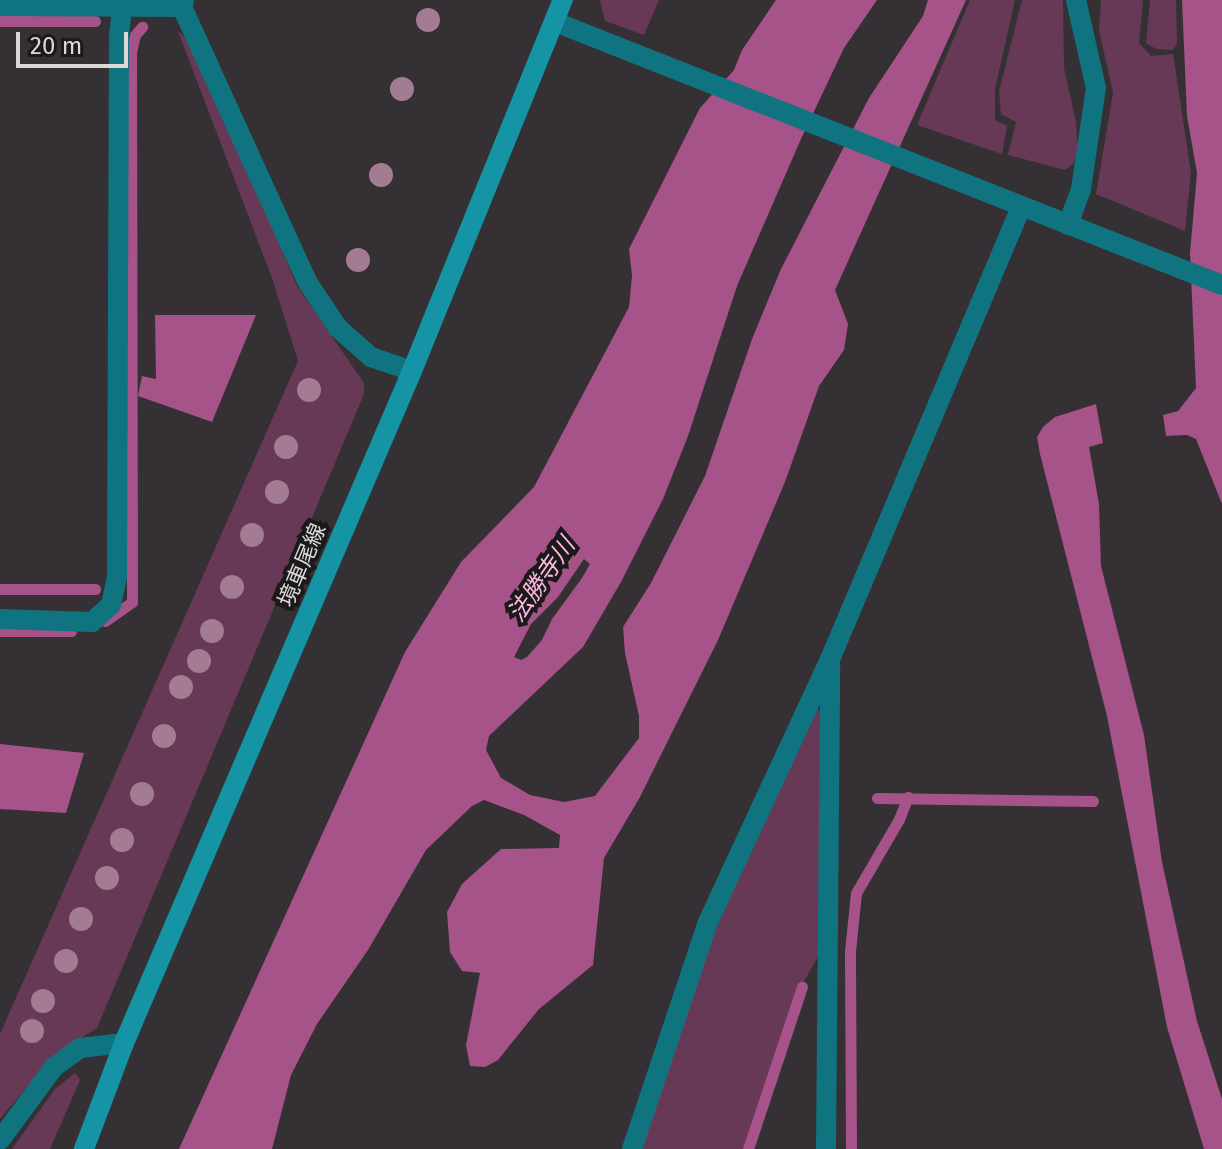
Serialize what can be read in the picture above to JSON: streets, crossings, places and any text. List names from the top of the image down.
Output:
{
  "streets": {
    "main road": ["境車尾線"]
  },
  "water": ["法勝寺川"],
  "scale_bar": "20 m"
}
